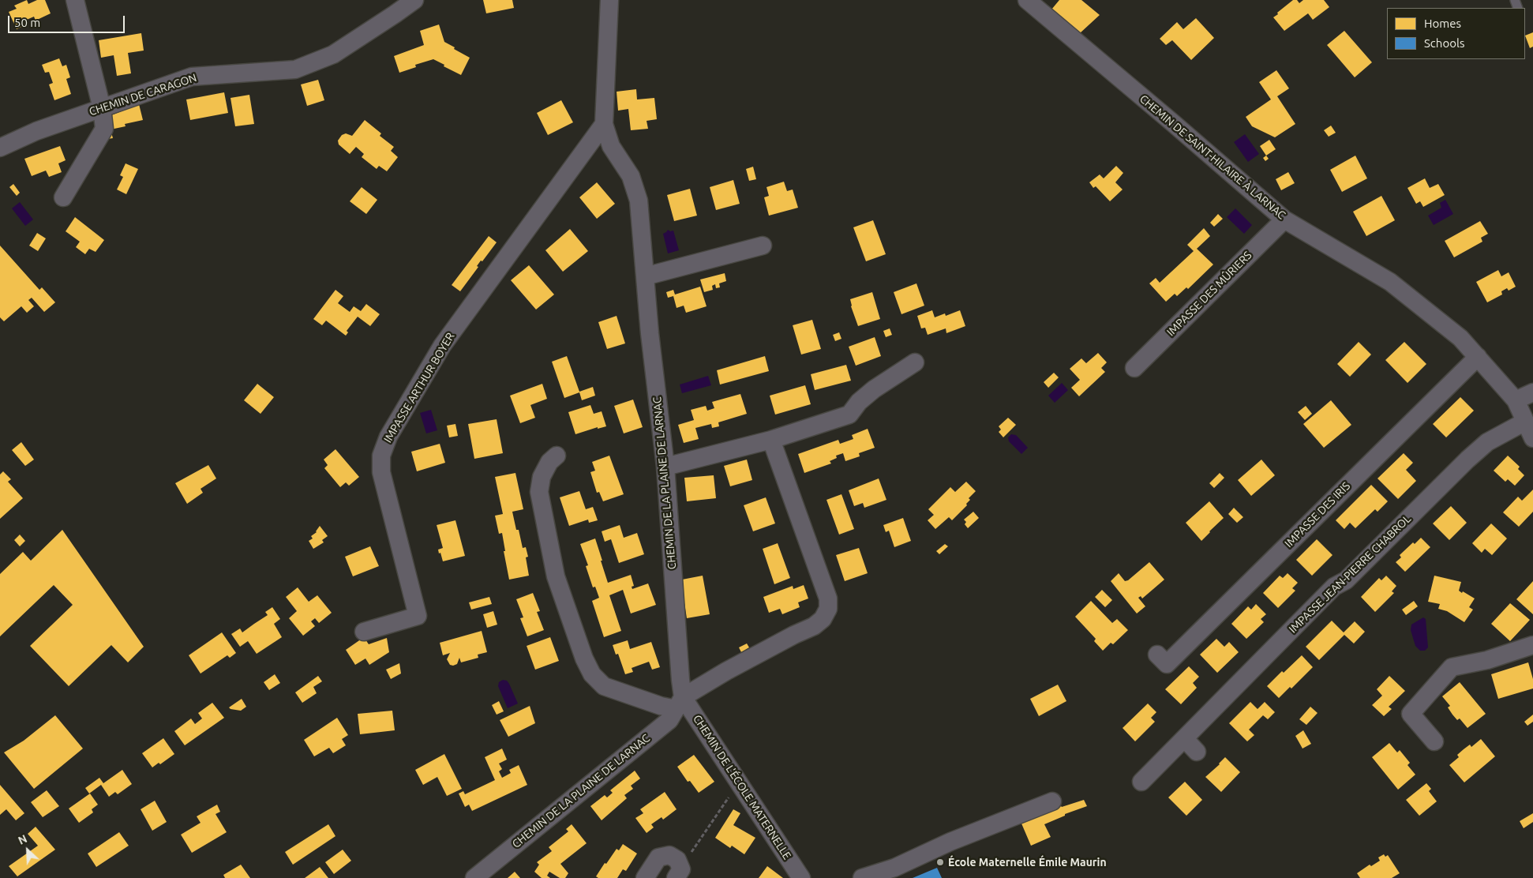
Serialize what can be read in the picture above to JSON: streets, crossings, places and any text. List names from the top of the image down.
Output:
{
  "streets": {
    "street": [
      "CHEMIN DE CARAGON",
      "CHEMIN DE SAINT-HILAIRE À LARNAC",
      "IMPASSE DES MÛRIERS",
      "IMPASSE ARTHUR BOYER",
      "CHEMIN DE LA PLAINE DE LARNAC",
      "IMPASSE DES IRIS",
      "IMPASSE JEAN-PIERRE CHABROL",
      "CHEMIN DE L'ÉCOLE MATERNELLE"
    ]
  },
  "crossings": [
    ["CHEMIN DE SAINT-HILAIRE À LARNAC", "IMPASSE DES MÛRIERS"],
    ["CHEMIN DE SAINT-HILAIRE À LARNAC", "IMPASSE DES IRIS"],
    ["CHEMIN DE SAINT-HILAIRE À LARNAC", "IMPASSE JEAN-PIERRE CHABROL"],
    ["IMPASSE ARTHUR BOYER", "CHEMIN DE LA PLAINE DE LARNAC"],
    ["CHEMIN DE LA PLAINE DE LARNAC", "CHEMIN DE L'ÉCOLE MATERNELLE"]
  ],
  "places": ["École Maternelle Émile Maurin"],
  "legend": ["Homes", "Schools"],
  "scale_bar": "50 m",
  "north": "top left"
}
